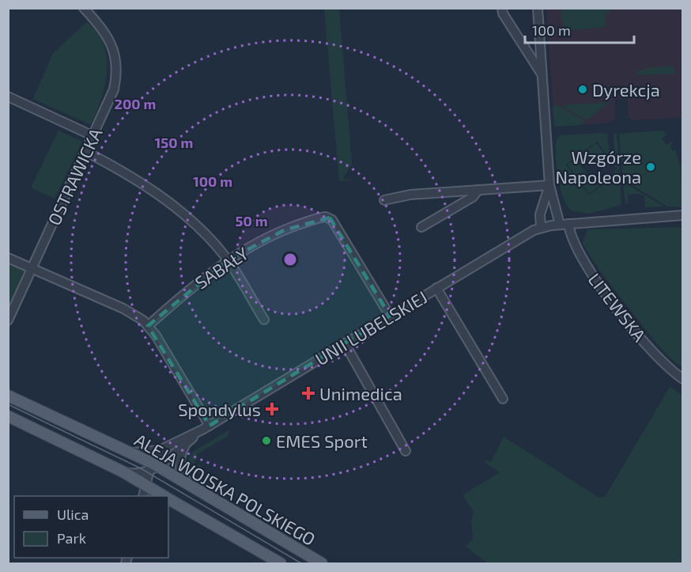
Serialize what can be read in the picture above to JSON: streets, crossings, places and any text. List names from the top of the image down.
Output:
{
  "streets": {
    "main road": ["ALEJA WOJSKA POLSKIEGO"],
    "street": [
      "OSTRAWICKA",
      "SABAŁY",
      "LITEWSKA",
      "UNII LUBELSKIEJ"
    ]
  },
  "crossings": [
    ["SABAŁY", "UNII LUBELSKIEJ"],
    ["LITEWSKA", "UNII LUBELSKIEJ"],
    ["UNII LUBELSKIEJ", "ALEJA WOJSKA POLSKIEGO"]
  ],
  "places": {
    "other": ["Dyrekcja", "Wzgórze Napoleona", "EMES Sport"],
    "health": ["Unimedica", "Spondylus"]
  },
  "legend": ["Ulica", "Park"],
  "scale_bar": "100 m",
  "rings": [
    "200 m",
    "150 m",
    "100 m",
    "50 m"
  ]
}
